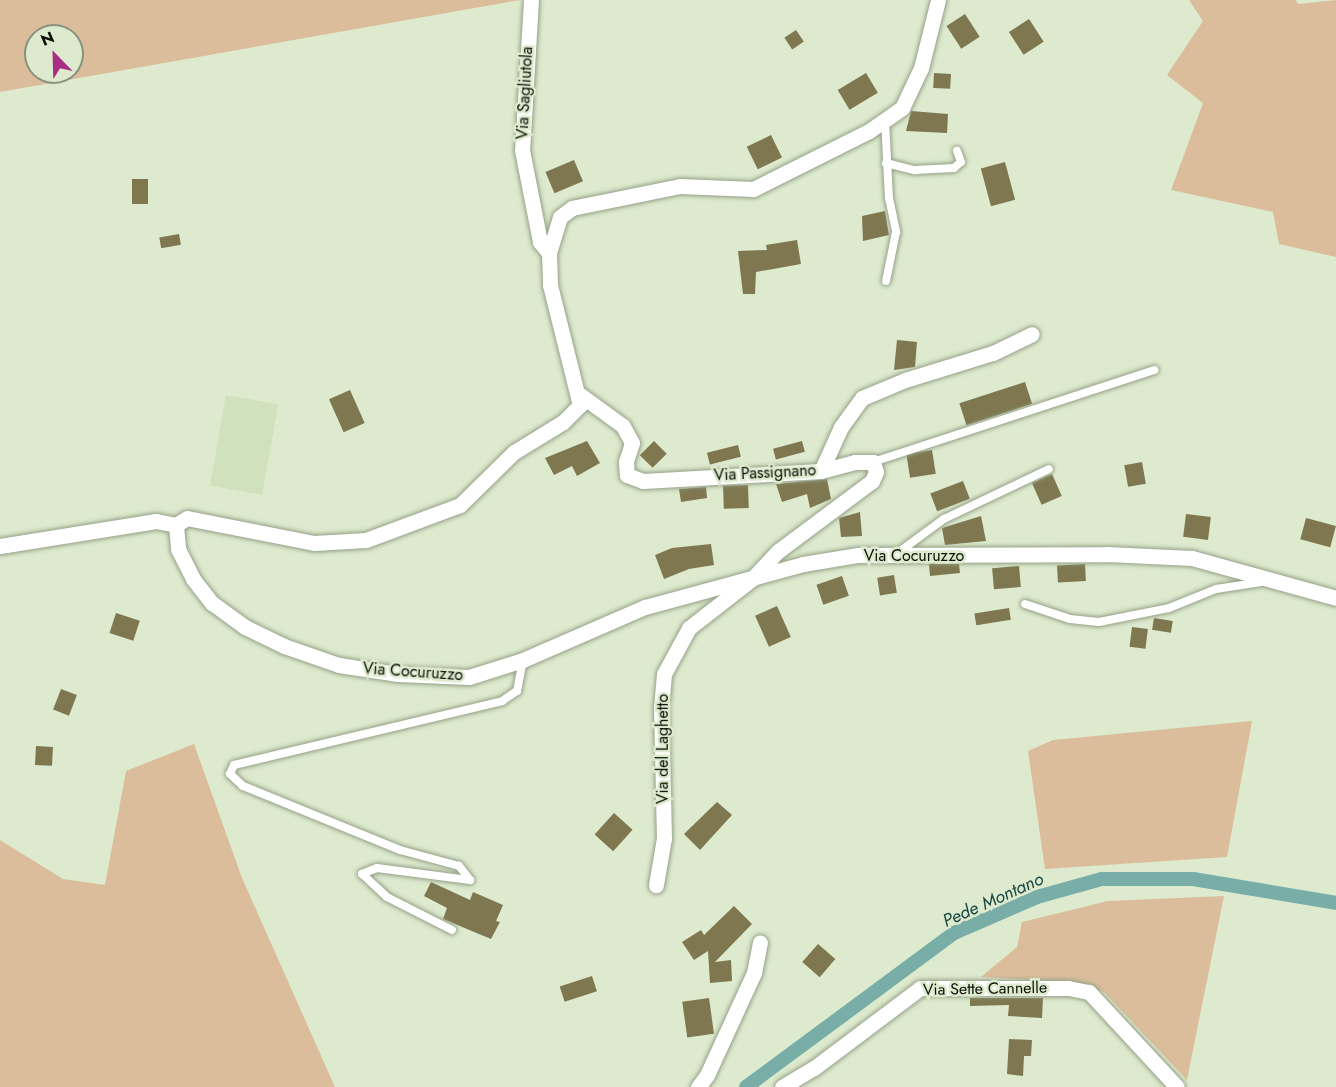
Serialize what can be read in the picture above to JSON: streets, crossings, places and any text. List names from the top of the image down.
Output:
{
  "streets": {
    "street": [
      "Via Sagliutola",
      "Via Passignano",
      "Via Cocuruzzo",
      "Via del Laghetto",
      "Via Sette Cannelle"
    ]
  },
  "crossings": [
    ["Via Cocuruzzo", "Via del Laghetto"]
  ],
  "water": ["Pede Montano"],
  "north": "top left"
}
